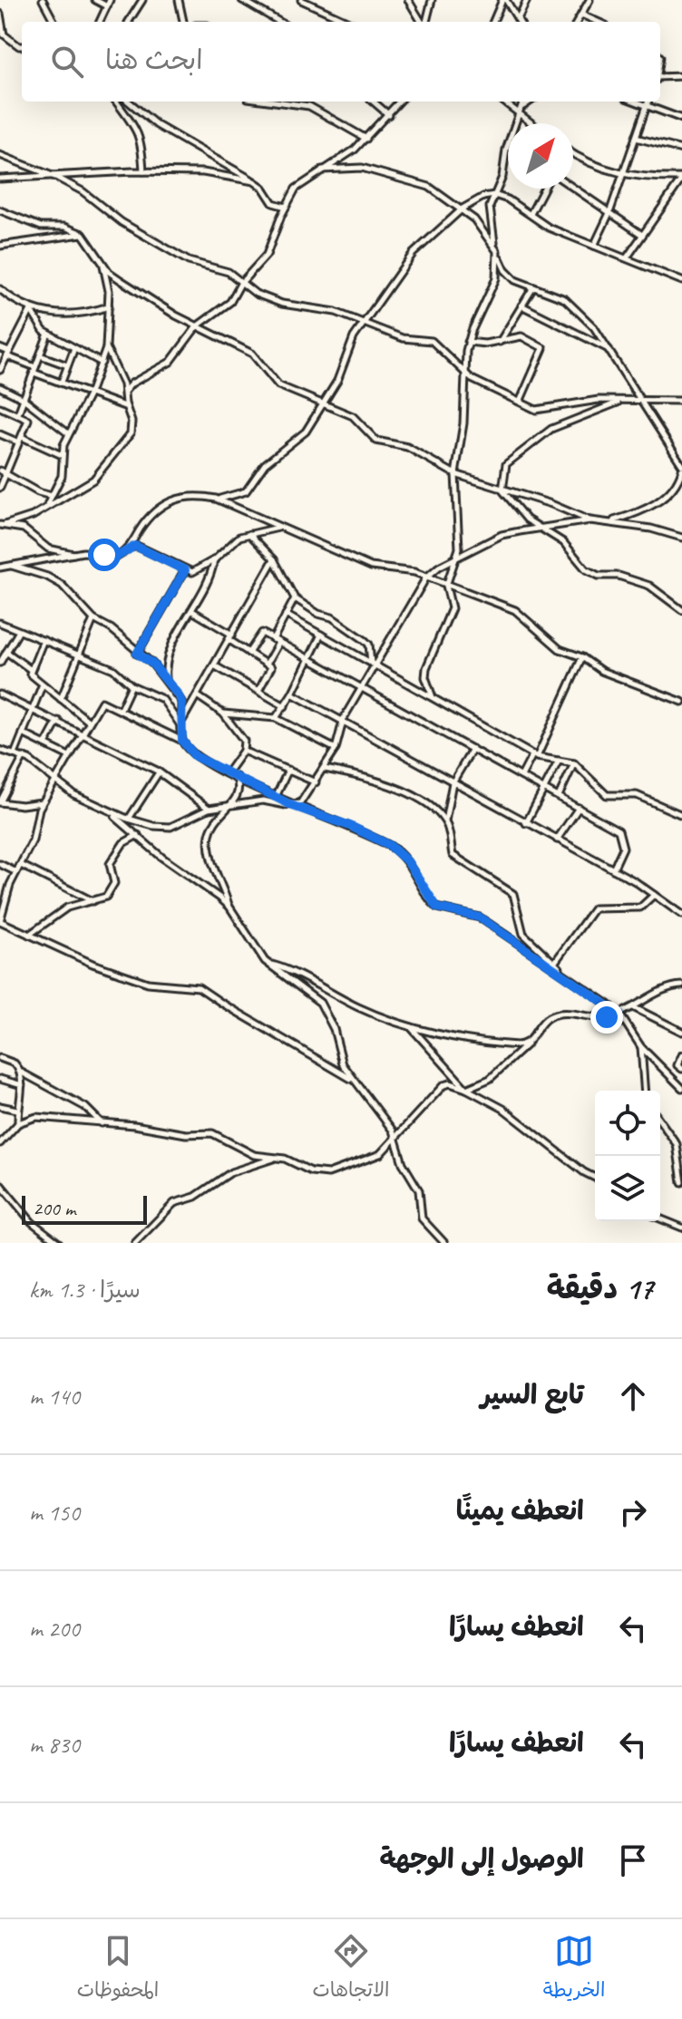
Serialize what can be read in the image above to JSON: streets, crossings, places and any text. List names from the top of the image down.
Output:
{
  "scale_bar": "200 m",
  "north": "top right",
  "page": {
    "search": "ابحث هنا",
    "scale": "200 m",
    "heading": ["17 دقيقة", "سيرًا · 1.3 km"],
    "list": [
      ["تابع السير", "140 m"],
      ["انعطف يمينًا", "150 m"],
      ["انعطف يسارًا", "200 m"],
      ["انعطف يسارًا", "830 m"],
      "الوصول إلى الوجهة"
    ],
    "nav": ["الخريطة", "الاتجاهات", "المحفوظات"]
  }
}
